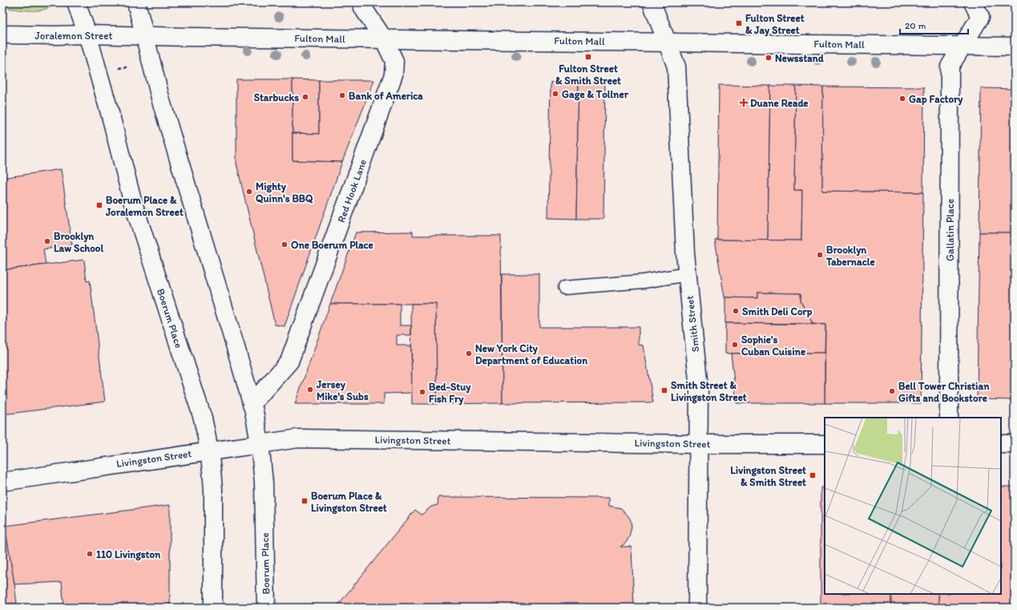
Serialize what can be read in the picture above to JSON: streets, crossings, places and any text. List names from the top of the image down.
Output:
{
  "streets": {
    "street": [
      "Joralemon Street",
      "Fulton Mall",
      "Red Hook Lane",
      "Gallatin Place",
      "Boerum Place",
      "Smith Street",
      "Livingston Street"
    ]
  },
  "crossings": [
    ["Joralemon Street", "Fulton Mall"],
    ["Joralemon Street", "Boerum Place"],
    ["Fulton Mall", "Red Hook Lane"],
    ["Fulton Mall", "Gallatin Place"],
    ["Fulton Mall", "Boerum Place"],
    ["Fulton Mall", "Smith Street"],
    ["Red Hook Lane", "Boerum Place"],
    ["Boerum Place", "Livingston Street"],
    ["Smith Street", "Livingston Street"]
  ],
  "places": {
    "transit": [
      "Fulton Street & Jay Street",
      "Fulton Street & Smith Street",
      "Boerum Place & Joralemon Street",
      "Smith Street & Livingston Street",
      "Livingston Street & Smith Street",
      "Boerum Place & Livingston Street"
    ],
    "other": [
      "Newsstand",
      "Gage & Tollner",
      "Bank of America",
      "Starbucks",
      "Gap Factory",
      "Mighty Quinn's BBQ",
      "Brooklyn Law School",
      "One Boerum Place",
      "Brooklyn Tabernacle",
      "Smith Deli Corp",
      "Sophie's Cuban Cuisine",
      "New York City Department of Education",
      "Jersey Mike's Subs",
      "Bell Tower Christian Gifts and Bookstore",
      "Bed-Stuy Fish Fry",
      "110 Livingston"
    ],
    "health": ["Duane Reade"]
  },
  "scale_bar": "20 m"
}
